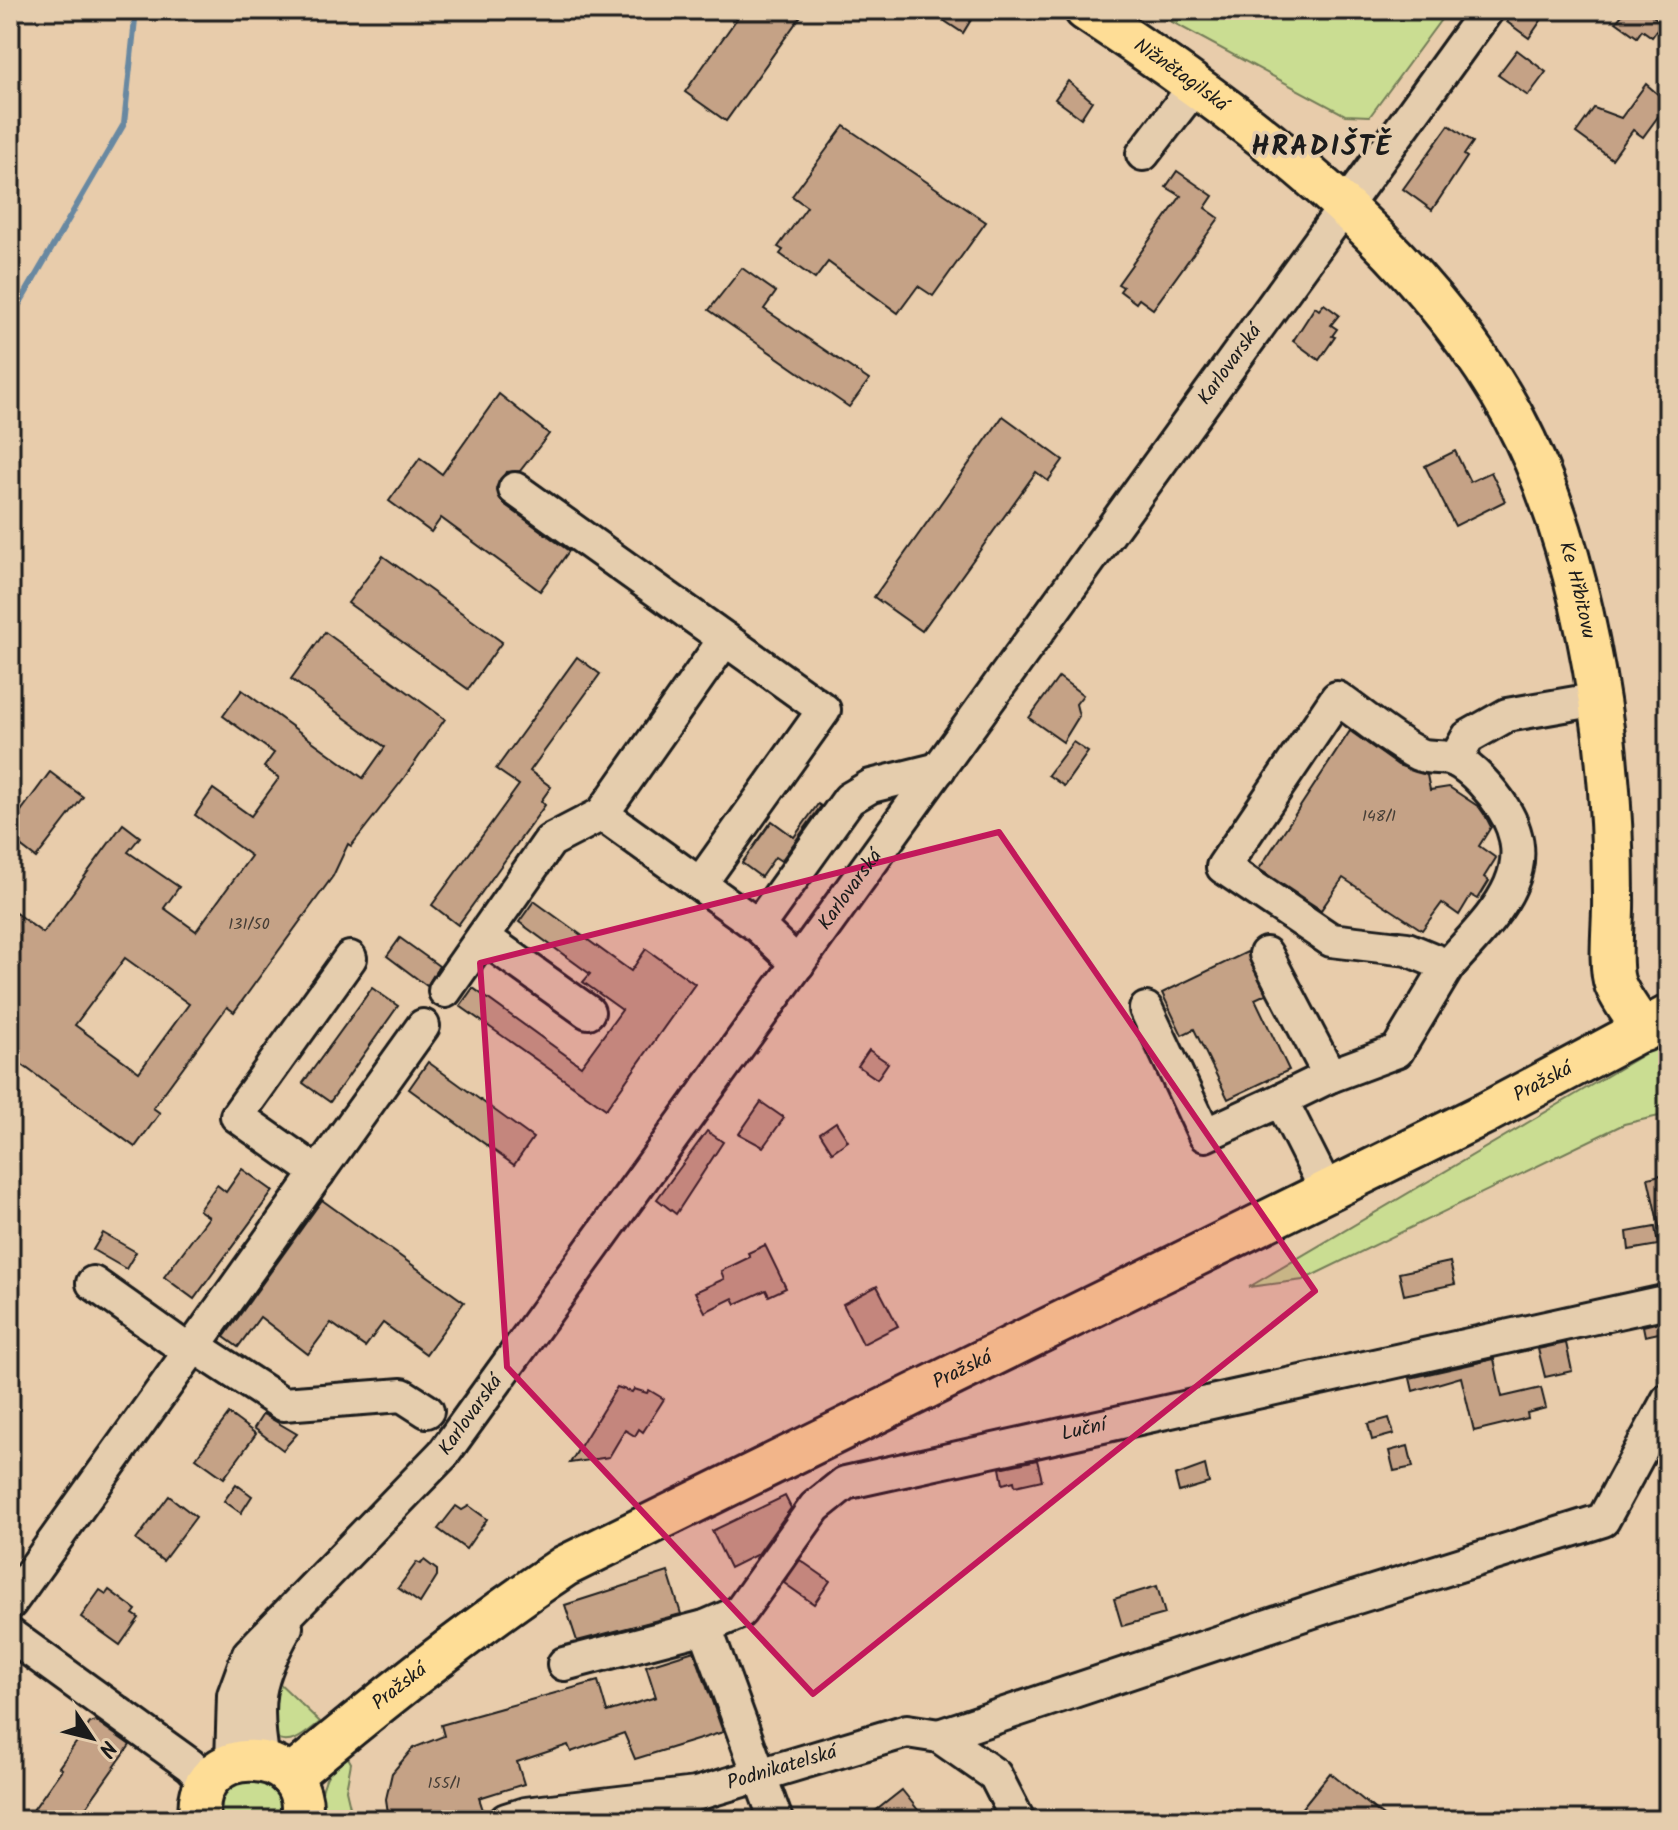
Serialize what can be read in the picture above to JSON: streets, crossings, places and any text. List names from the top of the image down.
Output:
{
  "streets": {
    "main road": ["Nižnětagilská", "Ke Hřbitovu", "Pražská"],
    "street": ["Karlovarská", "Luční", "Podnikatelská"]
  },
  "crossings": [
    ["Nižnětagilská", "Karlovarská"],
    ["Nižnětagilská", "Ke Hřbitovu"],
    ["Karlovarská", "Ke Hřbitovu"],
    ["Karlovarská", "Pražská"],
    ["Ke Hřbitovu", "Pražská"]
  ],
  "districts": ["HRADIŠTĚ"],
  "house_numbers": ["148/1", "131/50", "155/1"],
  "north": "bottom right"
}
